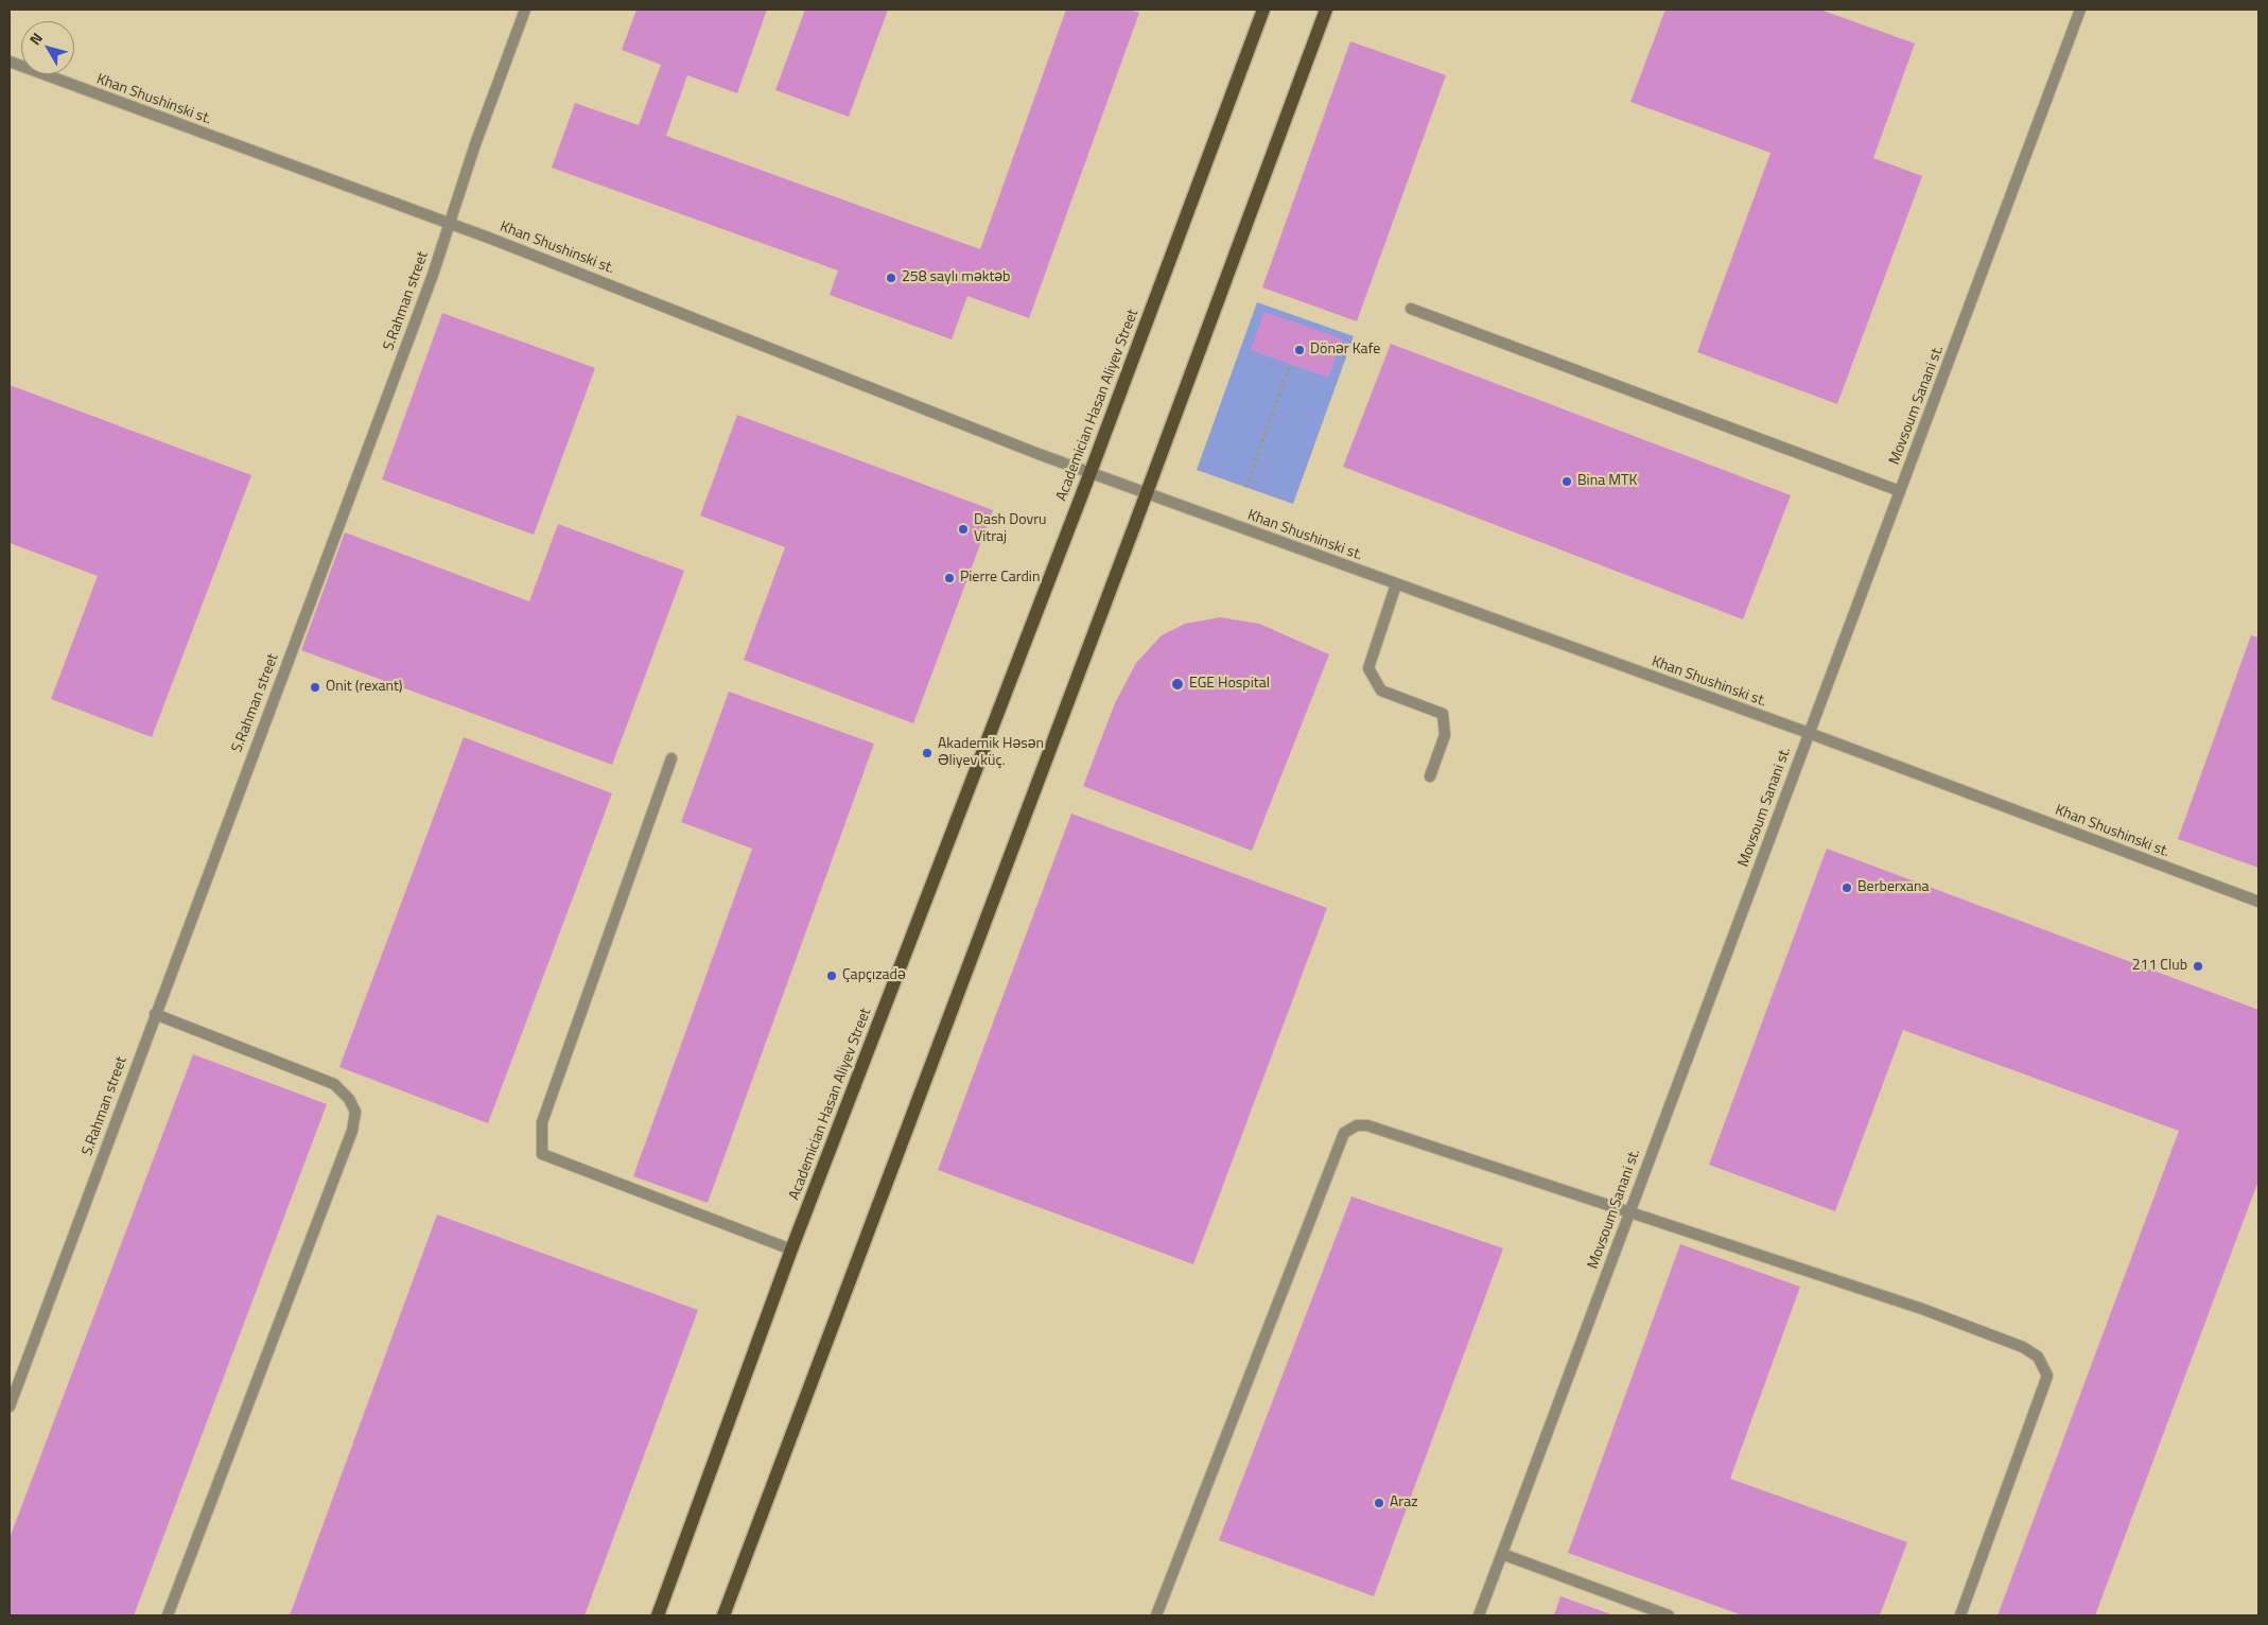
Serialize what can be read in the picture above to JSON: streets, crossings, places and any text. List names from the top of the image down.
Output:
{
  "streets": {
    "main road": ["Academician Hasan Aliyev Street"],
    "street": ["Khan Shushinski st.", "S.Rahman street", "Movsoum Sanani st."]
  },
  "crossings": [
    ["Khan Shushinski st.", "S.Rahman street"],
    ["Khan Shushinski st.", "Academician Hasan Aliyev Street"],
    ["Khan Shushinski st.", "Movsoum Sanani st."]
  ],
  "places": [
    "258 saylı məktəb",
    "Dönər Kafe",
    "Bina MTK",
    "Dash Dovru Vitraj",
    "Pierre Cardin",
    "EGE Hospital",
    "Onit (rexant)",
    "Akademik Həsən Əliyev küç.",
    "Berberxana",
    "211 Club",
    "Çapçızadə",
    "Araz"
  ],
  "north": "top left"
}
